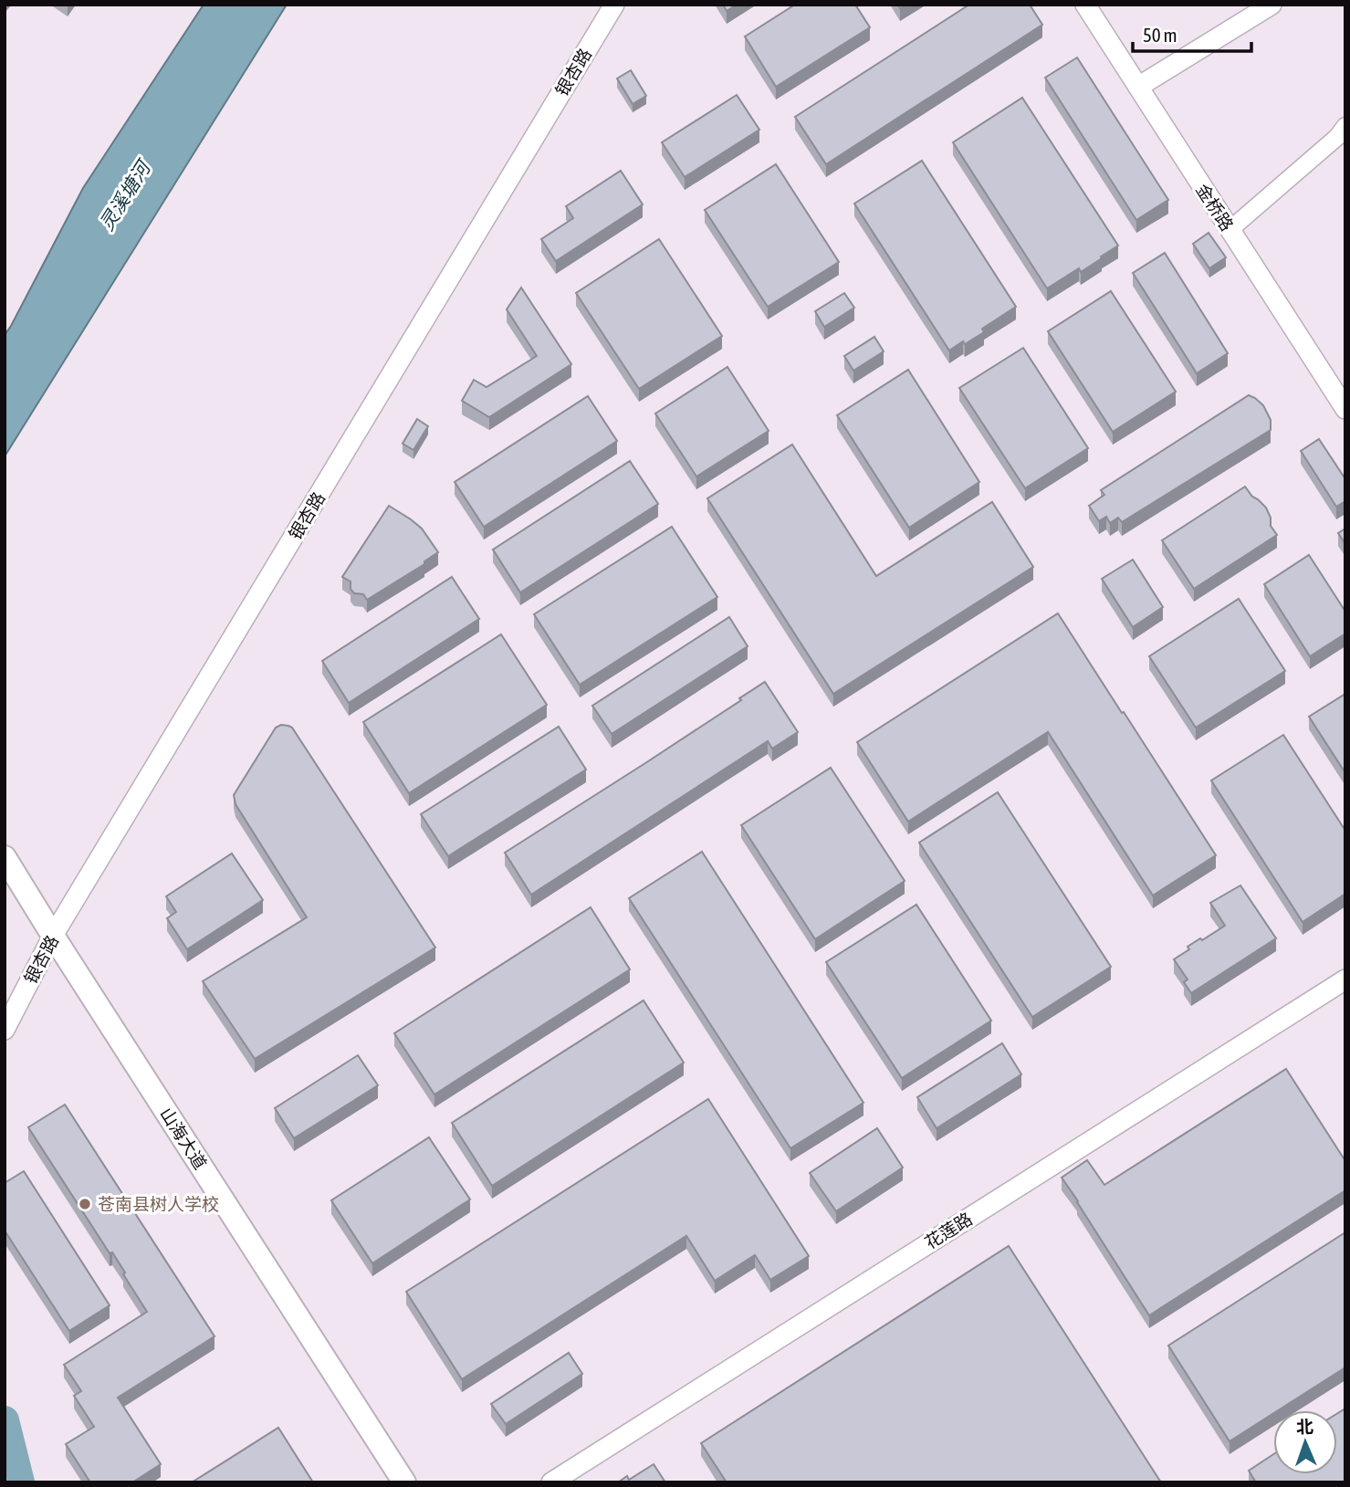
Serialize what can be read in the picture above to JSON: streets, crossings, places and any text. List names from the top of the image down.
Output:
{
  "streets": {
    "main road": ["山海大道"],
    "street": ["银杏路", "金桥路", "花莲路"]
  },
  "crossings": [
    ["银杏路", "山海大道"]
  ],
  "water": ["灵溪塘河"],
  "places": ["苍南县树人学校"],
  "scale_bar": "50 m",
  "north": "top"
}
